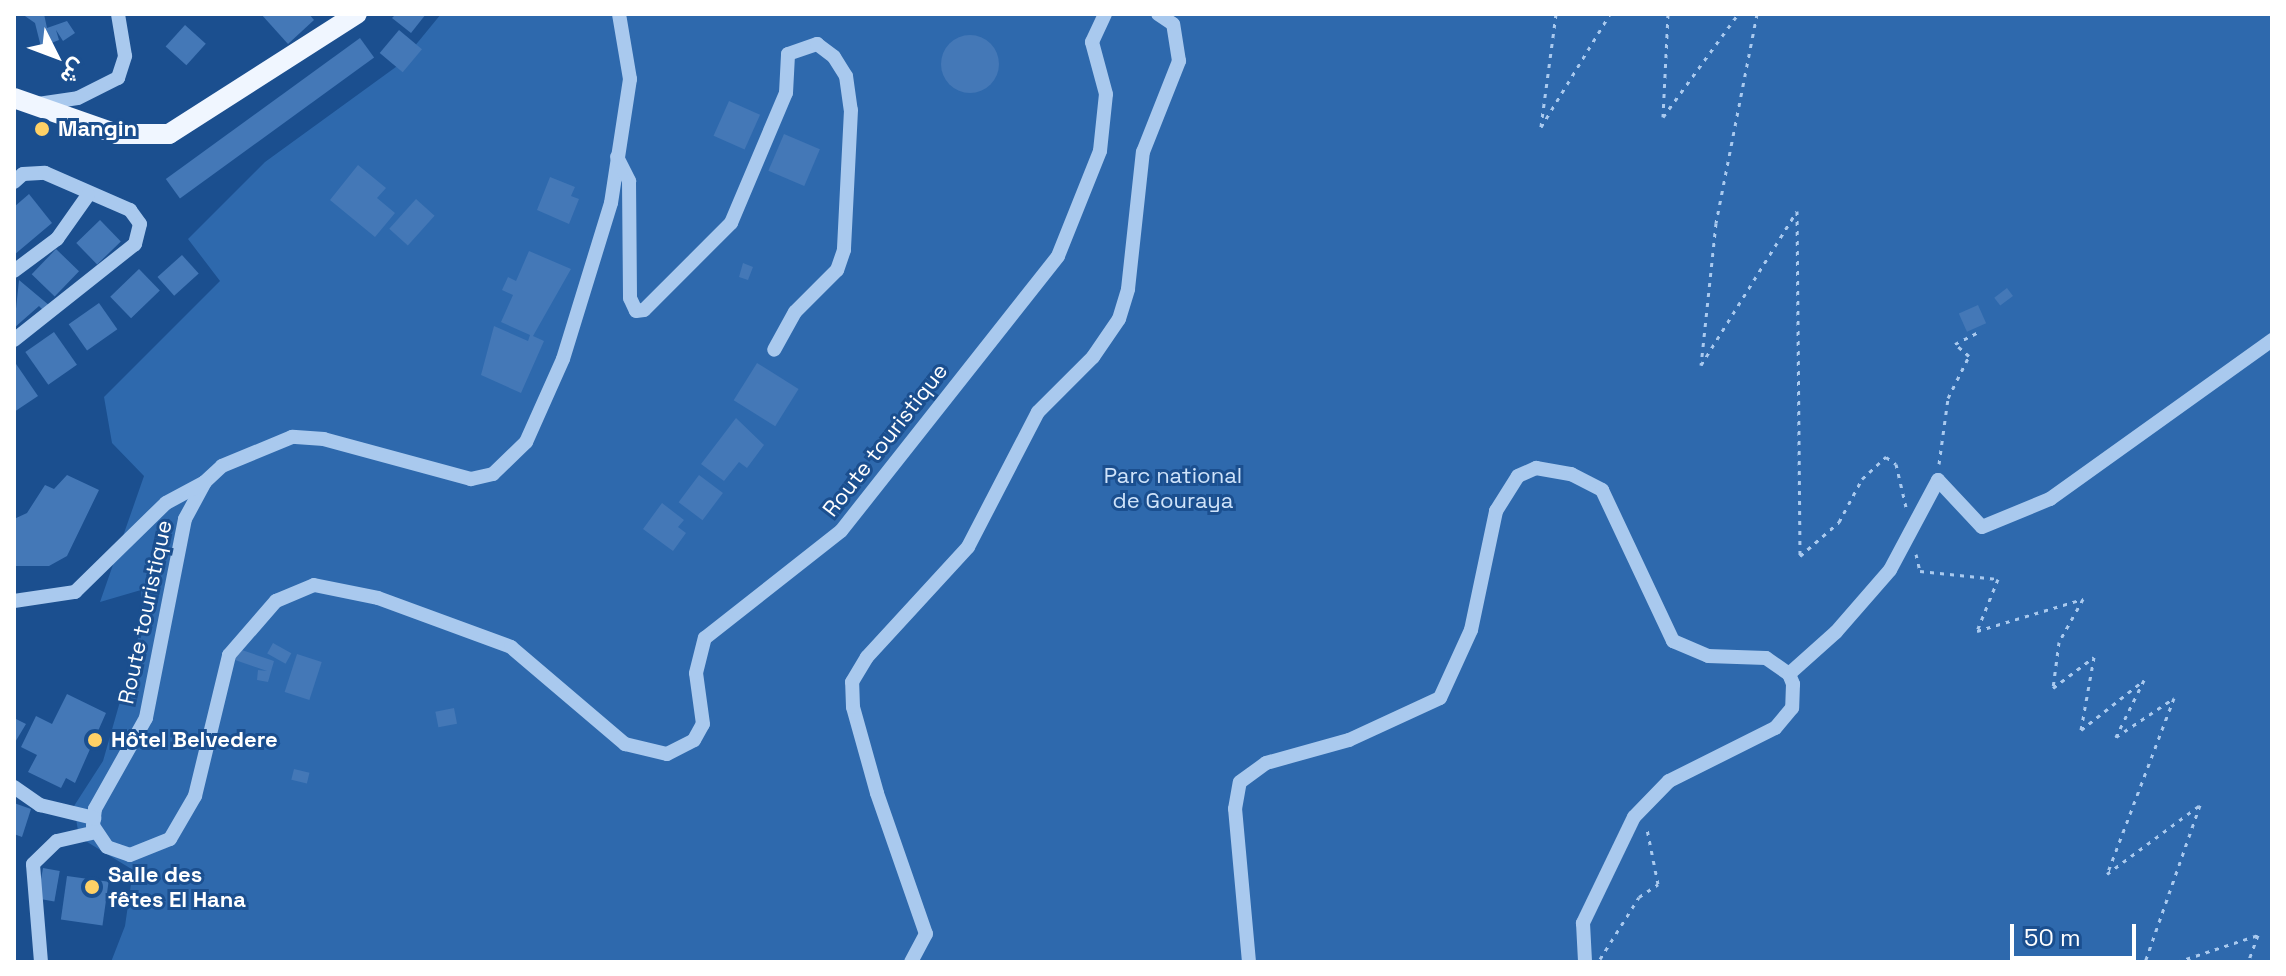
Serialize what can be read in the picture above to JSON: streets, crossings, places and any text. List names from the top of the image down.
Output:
{
  "streets": {
    "street": ["Route touristique"]
  },
  "parks": ["Parc national de Gouraya"],
  "places": ["Mangin", "Hôtel Belvedere", "Salle des fêtes El Hana"],
  "scale_bar": "50 m",
  "north": "bottom right"
}
